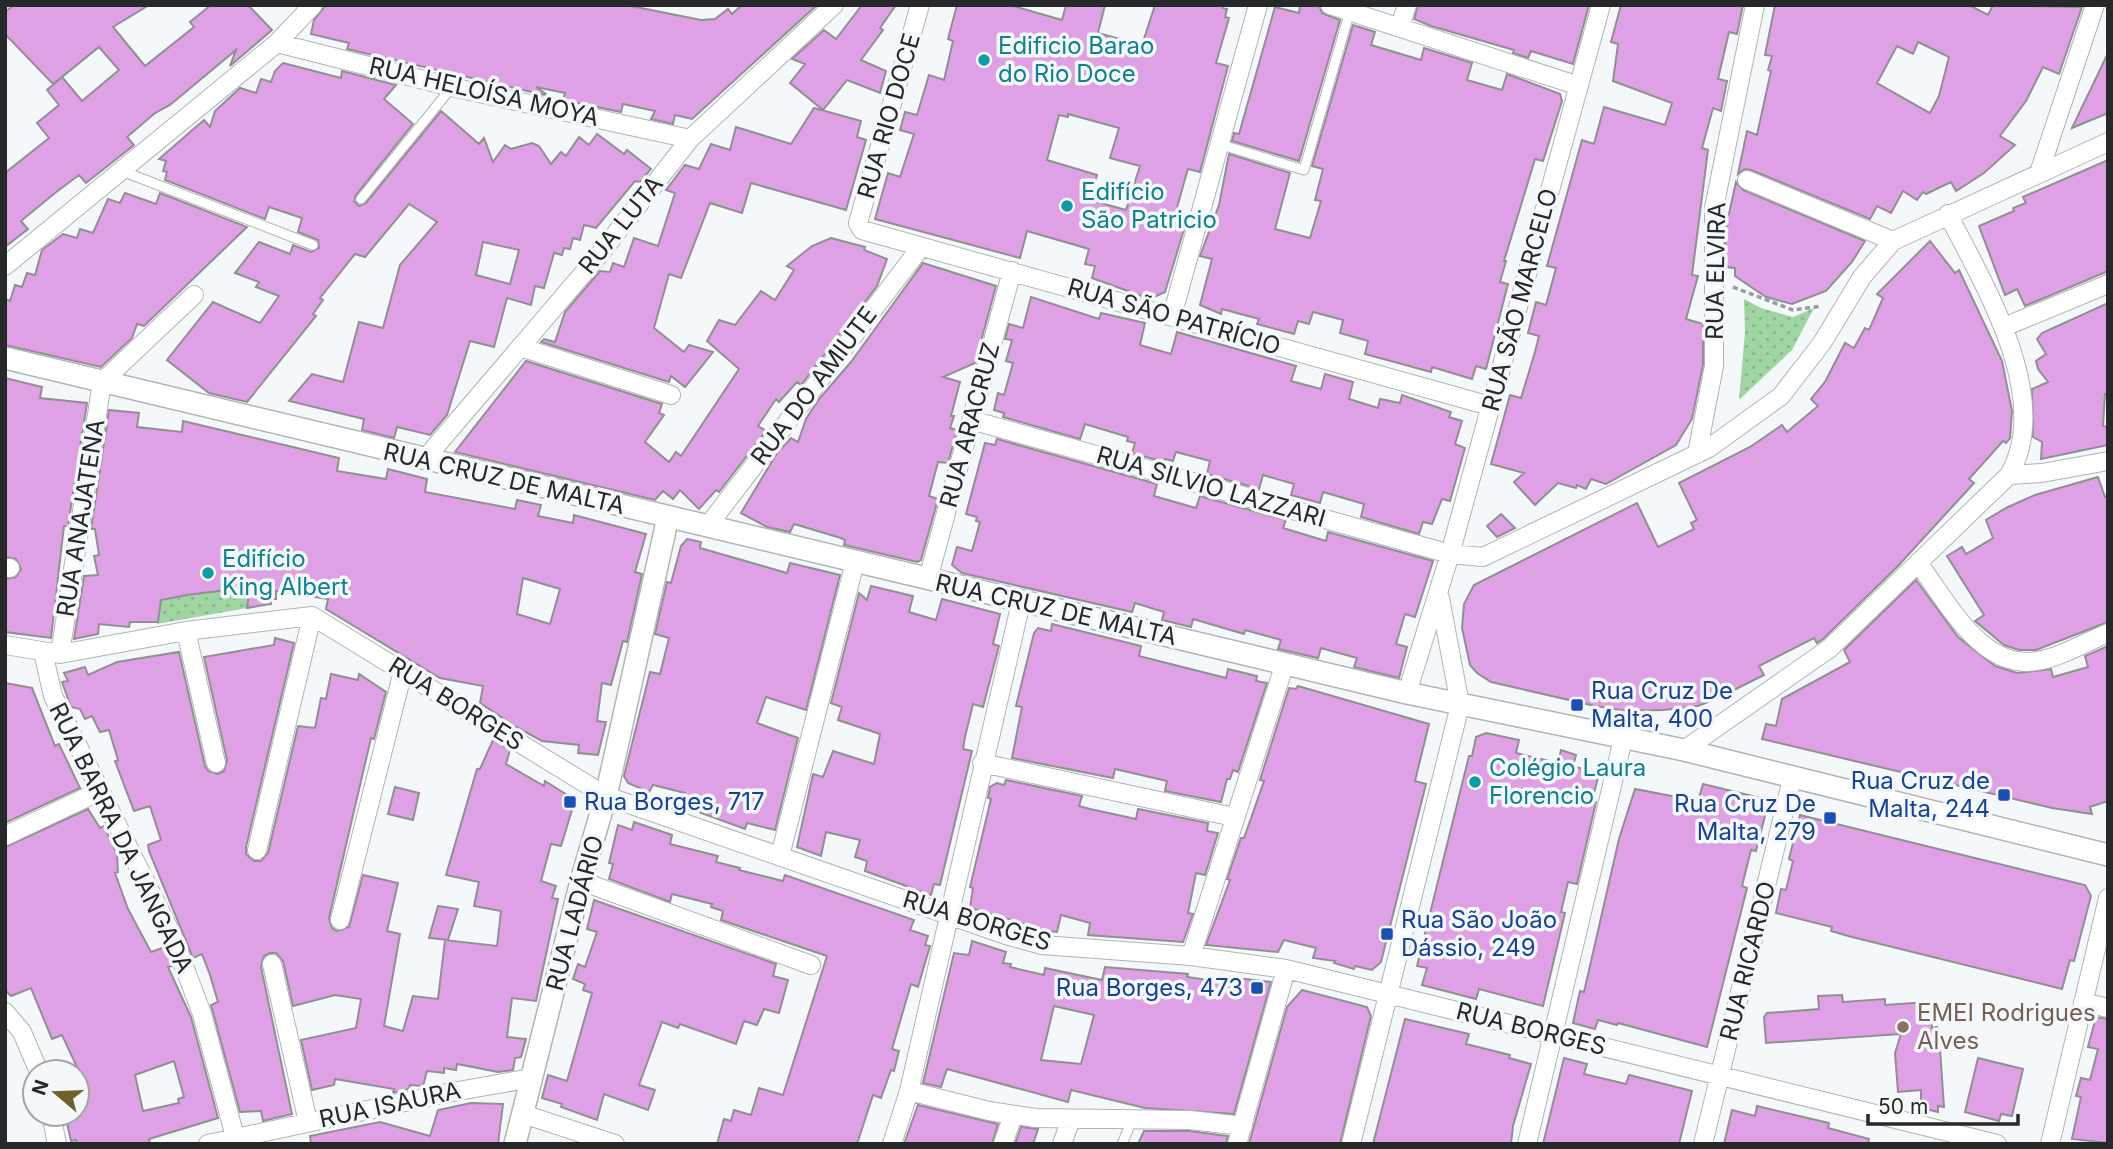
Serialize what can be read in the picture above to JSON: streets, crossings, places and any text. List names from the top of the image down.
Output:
{
  "streets": {
    "street": [
      "RUA HELOÍSA MOYA",
      "RUA RIO DOCE",
      "RUA LUTA",
      "RUA ELVIRA",
      "RUA SÃO MARCELO",
      "RUA SÃO PATRÍCIO",
      "RUA DO AMIUTE",
      "RUA ARACRUZ",
      "RUA CRUZ DE MALTA",
      "RUA SILVIO LAZZARI",
      "RUA ANAJATENA",
      "RUA BORGES",
      "RUA BARRA DA JANGADA",
      "RUA LADÁRIO",
      "RUA RICARDO",
      "RUA ISAURA"
    ]
  },
  "crossings": [
    ["RUA HELOÍSA MOYA", "RUA LUTA"],
    ["RUA RIO DOCE", "RUA SÃO PATRÍCIO"],
    ["RUA LUTA", "RUA CRUZ DE MALTA"],
    ["RUA ELVIRA", "RUA SILVIO LAZZARI"],
    ["RUA SÃO MARCELO", "RUA SÃO PATRÍCIO"],
    ["RUA SÃO MARCELO", "RUA CRUZ DE MALTA"],
    ["RUA SÃO MARCELO", "RUA SILVIO LAZZARI"],
    ["RUA SÃO PATRÍCIO", "RUA DO AMIUTE"],
    ["RUA SÃO PATRÍCIO", "RUA ARACRUZ"],
    ["RUA DO AMIUTE", "RUA CRUZ DE MALTA"],
    ["RUA ARACRUZ", "RUA CRUZ DE MALTA"],
    ["RUA ARACRUZ", "RUA SILVIO LAZZARI"],
    ["RUA CRUZ DE MALTA", "RUA ANAJATENA"],
    ["RUA CRUZ DE MALTA", "RUA LADÁRIO"],
    ["RUA CRUZ DE MALTA", "RUA RICARDO"],
    ["RUA ANAJATENA", "RUA BARRA DA JANGADA"],
    ["RUA BORGES", "RUA LADÁRIO"],
    ["RUA BORGES", "RUA RICARDO"],
    ["RUA BARRA DA JANGADA", "RUA ISAURA"],
    ["RUA LADÁRIO", "RUA ISAURA"]
  ],
  "places": {
    "other": [
      "Edificio Barao do Rio Doce",
      "Edifício São Patricio",
      "Edifício King Albert",
      "Colégio Laura Florencio",
      "EMEI Rodrigues Alves"
    ],
    "transit": [
      "Rua Cruz De Malta, 400",
      "Rua Cruz de Malta, 244",
      "Rua Borges, 717",
      "Rua Cruz De Malta, 279",
      "Rua São João Dássio, 249",
      "Rua Borges, 473"
    ]
  },
  "scale_bar": "50 m",
  "north": "left"
}
